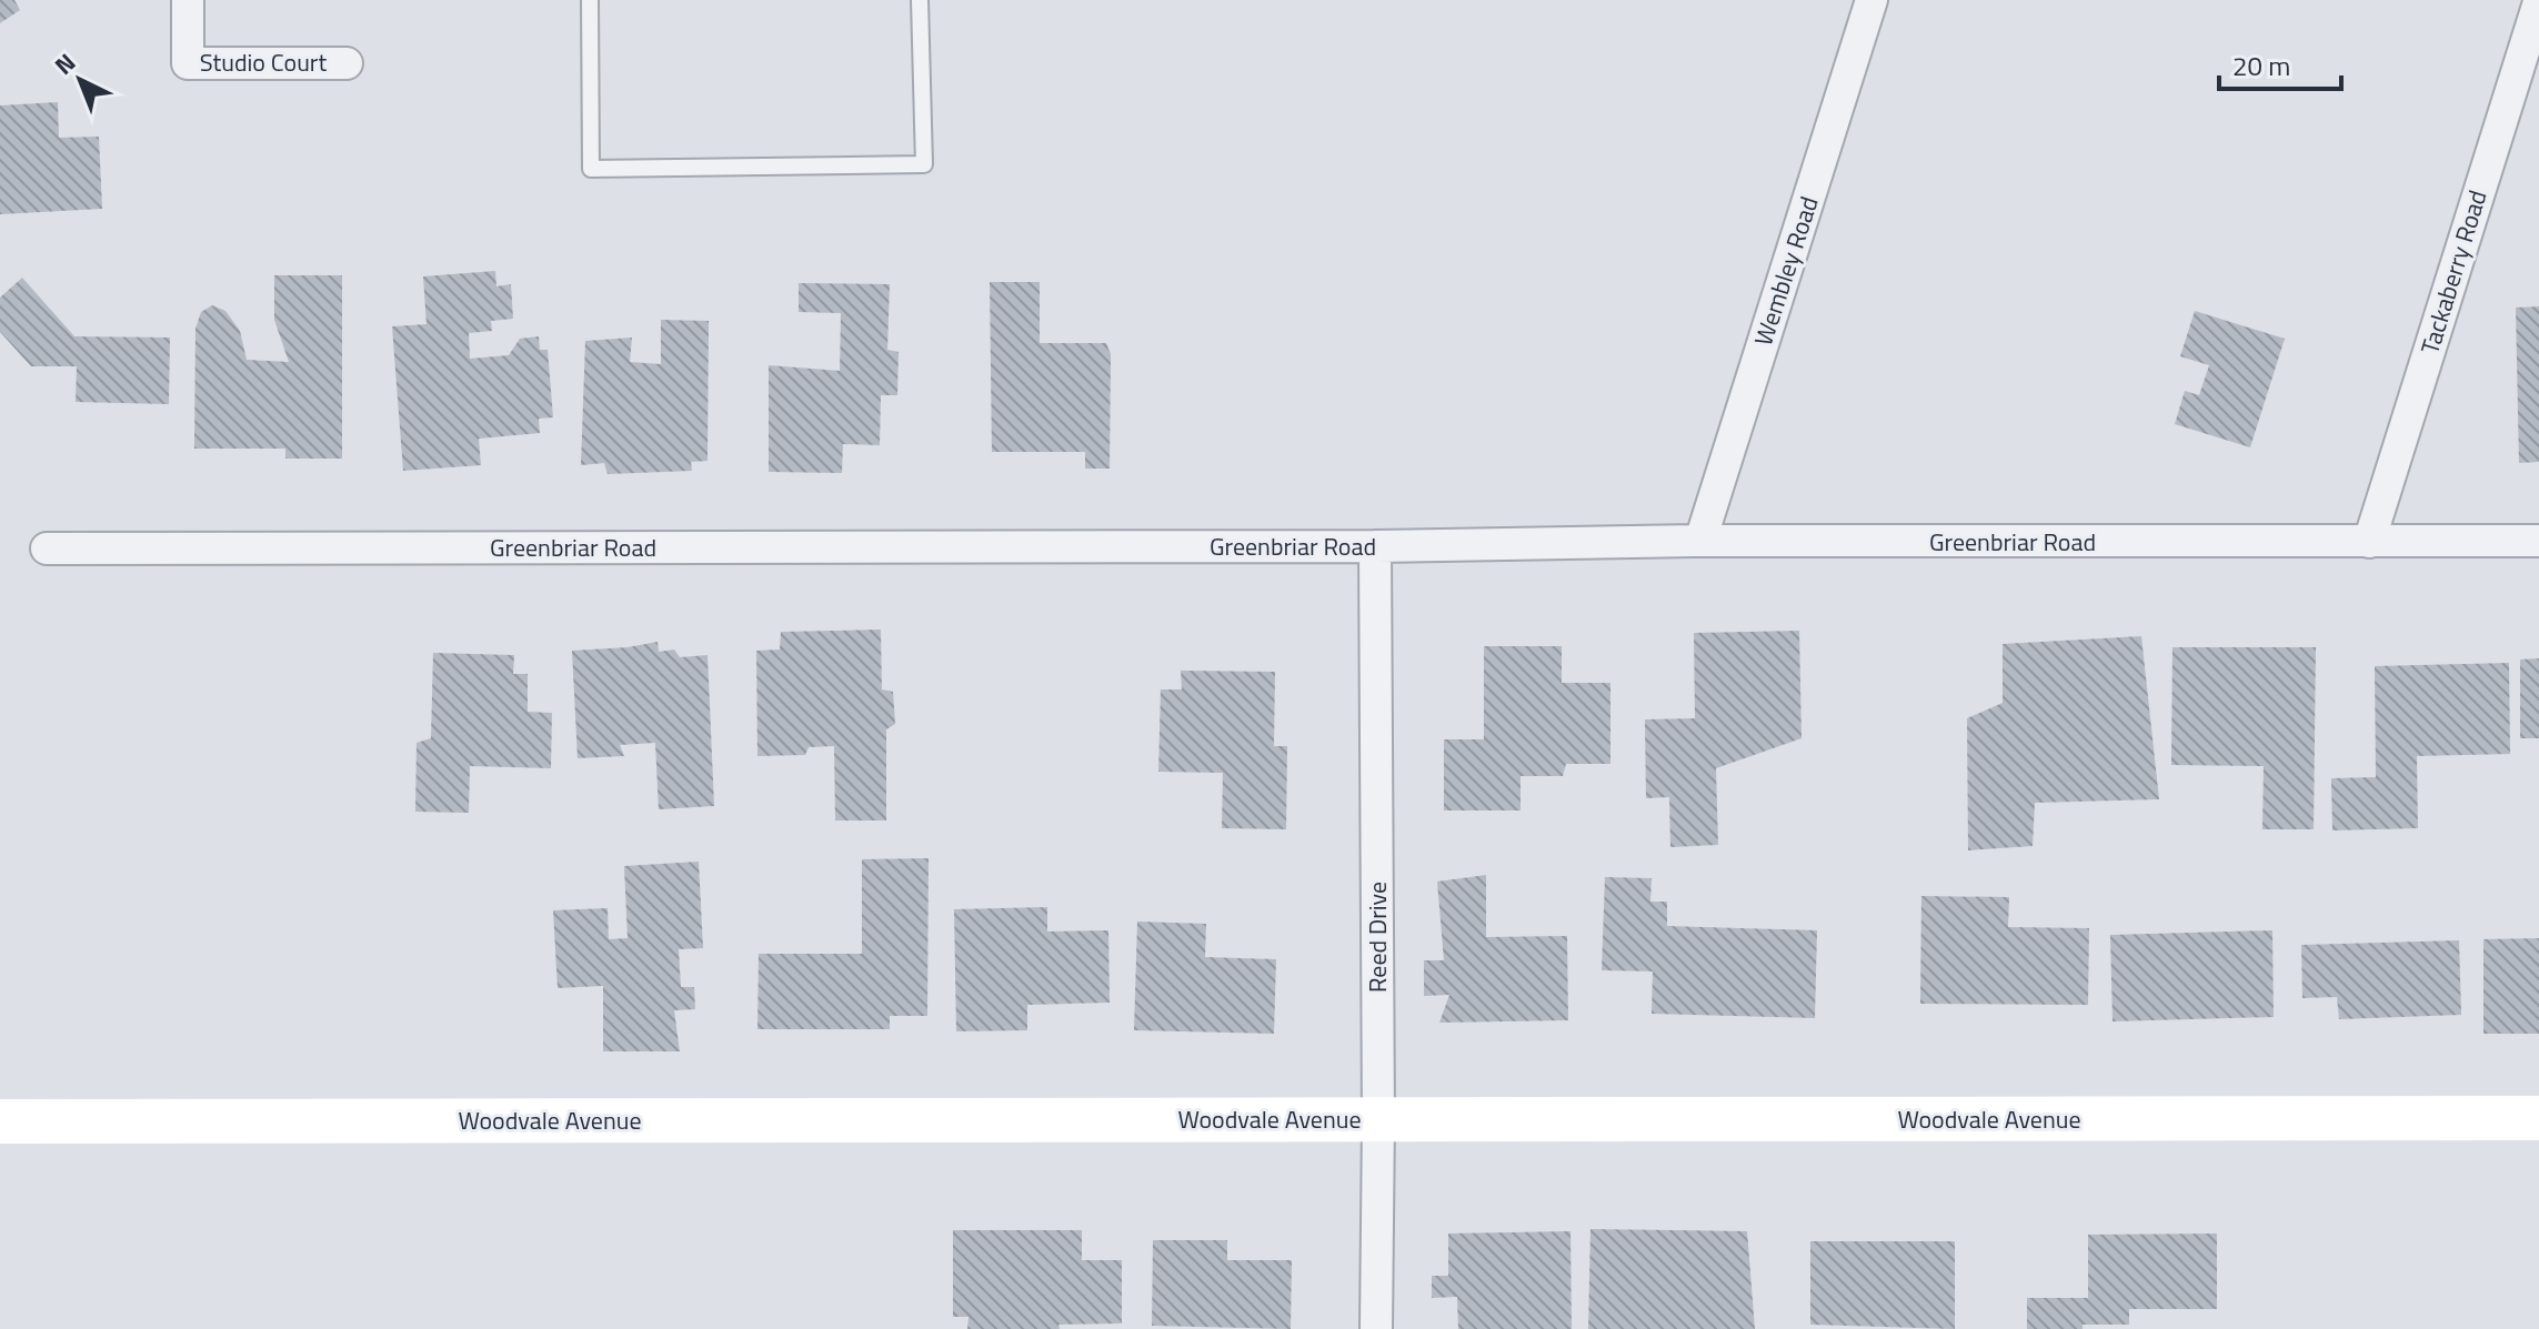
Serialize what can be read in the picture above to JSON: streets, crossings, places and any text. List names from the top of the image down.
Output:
{
  "streets": {
    "street": [
      "Studio Court",
      "Wembley Road",
      "Tackaberry Road",
      "Greenbriar Road",
      "Reed Drive",
      "Woodvale Avenue"
    ]
  },
  "crossings": [
    ["Wembley Road", "Greenbriar Road"],
    ["Tackaberry Road", "Greenbriar Road"],
    ["Greenbriar Road", "Reed Drive"],
    ["Reed Drive", "Woodvale Avenue"]
  ],
  "scale_bar": "20 m",
  "north": "top left"
}
